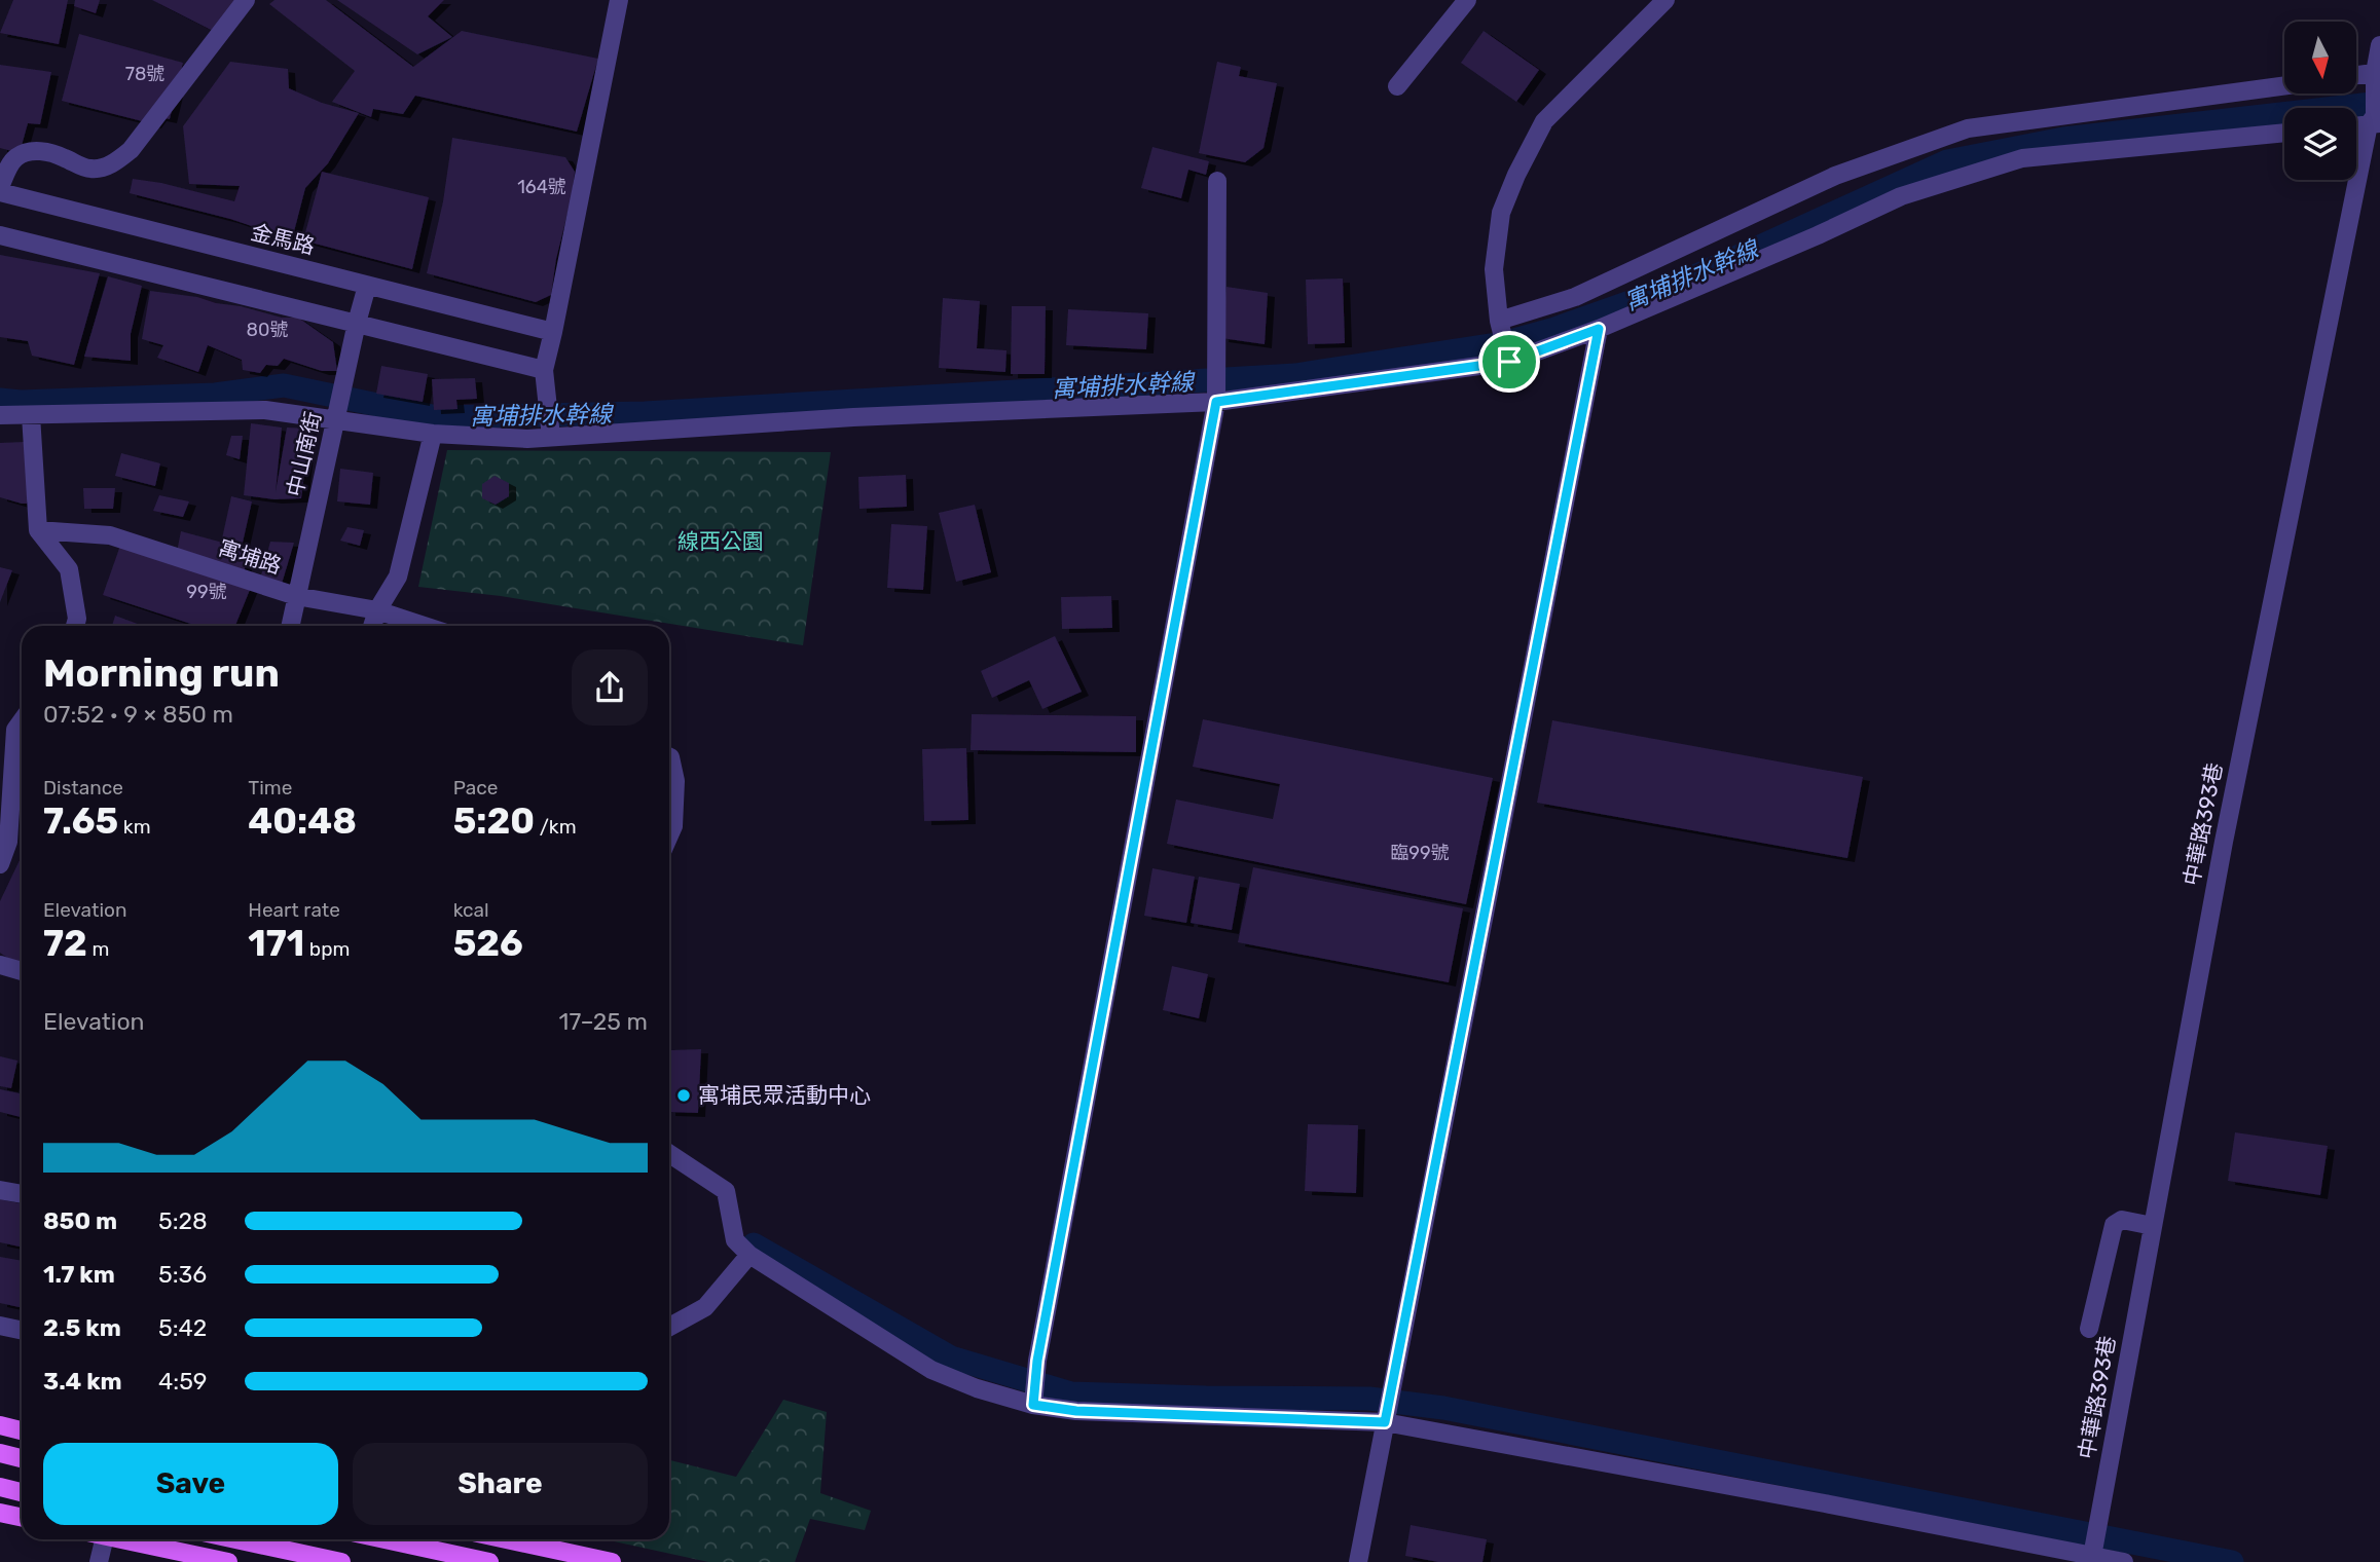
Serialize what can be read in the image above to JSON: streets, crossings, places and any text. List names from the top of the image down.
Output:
{
  "streets": {
    "street": [
      "金馬路",
      "中山南街",
      "寓埔路",
      "中華路393巷"
    ]
  },
  "crossings": [
    ["金馬路", "中山南街"],
    ["中山南街", "寓埔路"]
  ],
  "water": ["寓埔排水幹線"],
  "parks": ["線西公園"],
  "places": ["寓埔民眾活動中心"],
  "house_numbers": [
    "78號",
    "164號",
    "80號",
    "99號",
    "臨99號"
  ],
  "north": "bottom",
  "page": {
    "heading": ["Morning run", "07:52 · 9 × 850 m"],
    "stats": [
      ["Distance", "7.65 km"],
      ["Time", "40:48"],
      ["Pace", "5:20 /km"],
      ["Elevation", "72 m"],
      ["Heart rate", "171 bpm"],
      ["kcal", "526"]
    ],
    "chart": ["Elevation", "17–25 m"],
    "list": [
      {
        "name": "850 m",
        "note": "5:28"
      },
      {
        "name": "1.7 km",
        "note": "5:36"
      },
      {
        "name": "2.5 km",
        "note": "5:42"
      },
      {
        "name": "3.4 km",
        "note": "4:59"
      }
    ],
    "buttons": ["Save", "Share"]
  }
}
